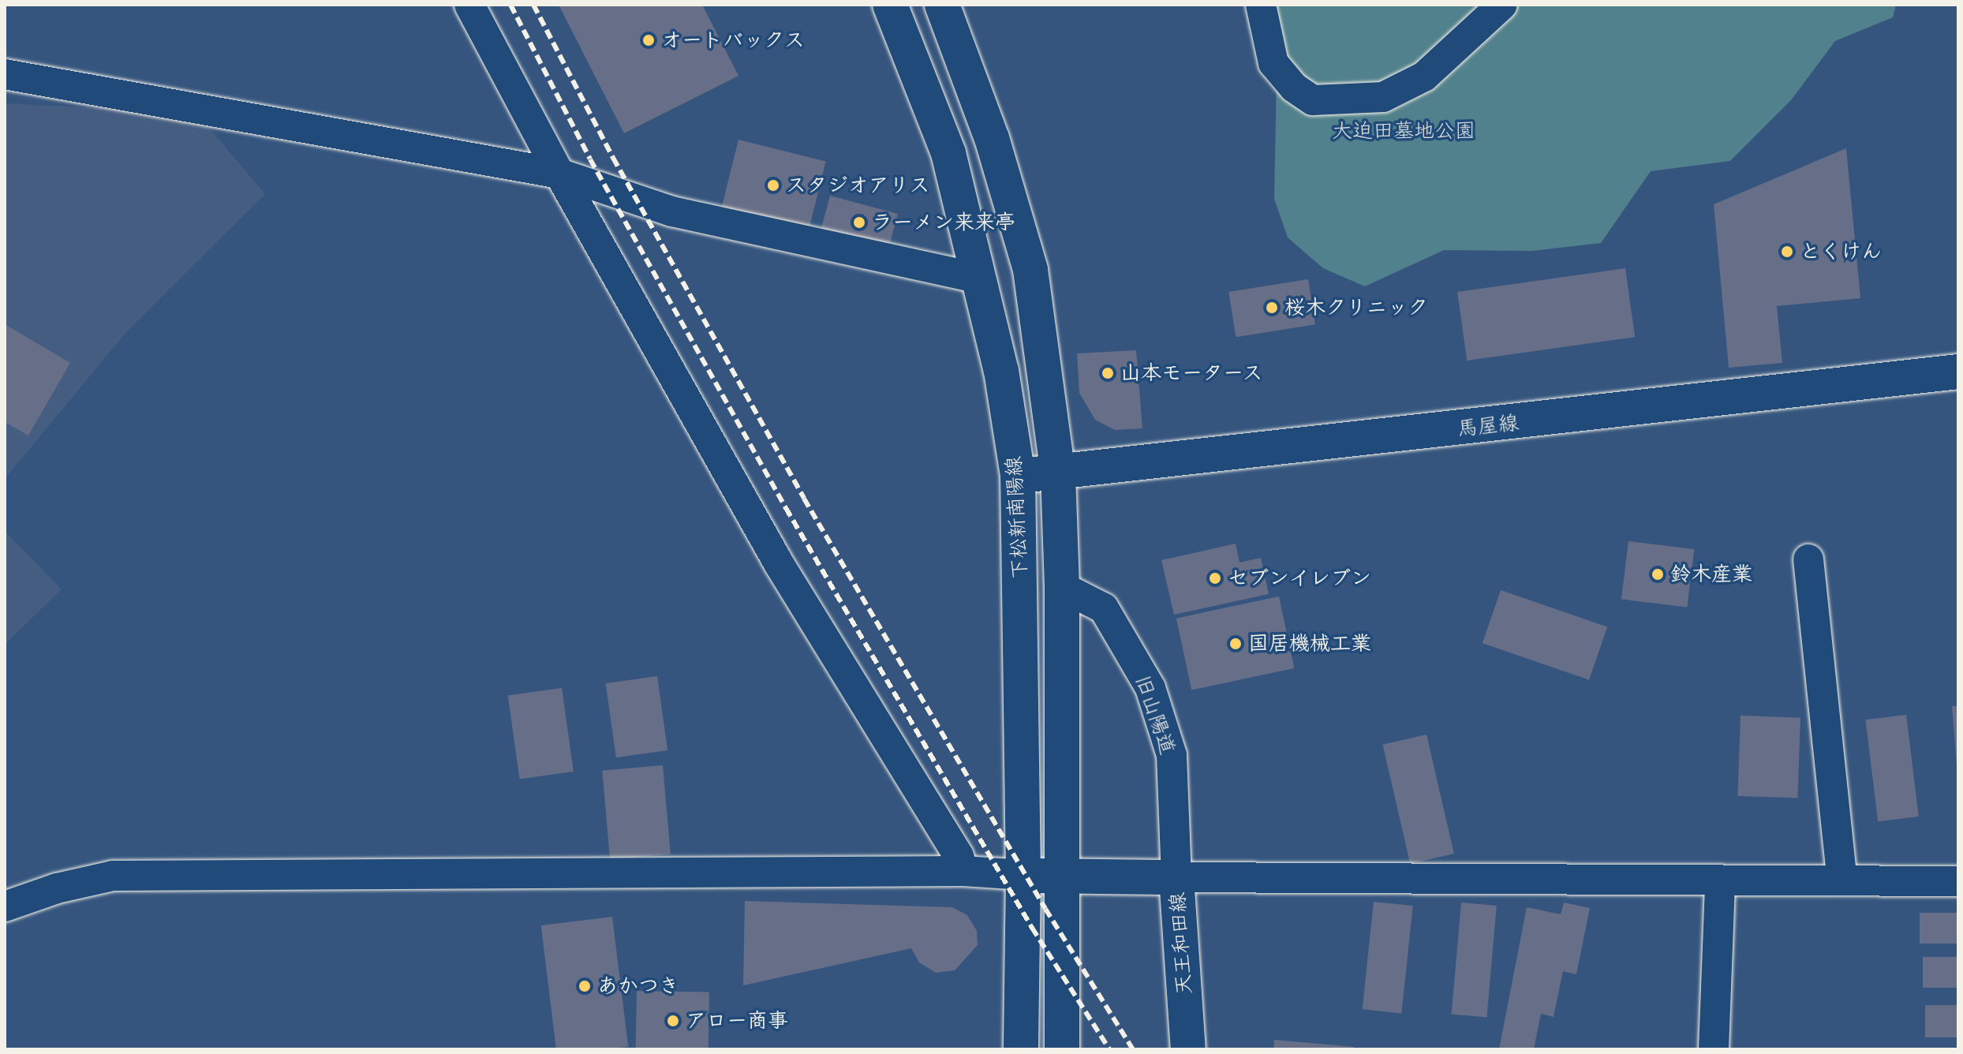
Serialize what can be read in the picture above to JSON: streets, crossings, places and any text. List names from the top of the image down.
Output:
{
  "streets": {
    "main road": ["馬屋線", "下松新南陽線", "天王和田線"],
    "street": ["旧山陽道"]
  },
  "crossings": [
    ["馬屋線", "下松新南陽線"],
    ["下松新南陽線", "旧山陽道"],
    ["下松新南陽線", "天王和田線"],
    ["旧山陽道", "天王和田線"]
  ],
  "parks": ["大迫田墓地公園"],
  "places": [
    "オートバックス",
    "スタジオアリス",
    "ラーメン来来亭",
    "とくけん",
    "桜木クリニック",
    "山本モータース",
    "鈴木産業",
    "セブンイレブン",
    "国居機械工業",
    "あかつき",
    "アロー商事"
  ]
}
